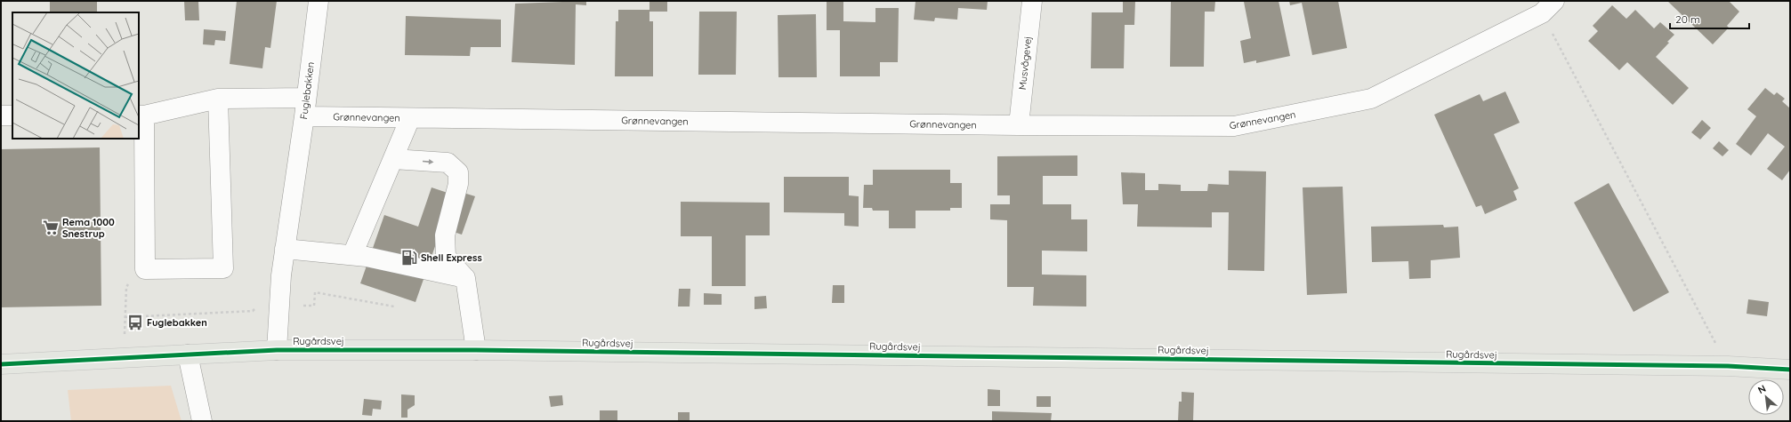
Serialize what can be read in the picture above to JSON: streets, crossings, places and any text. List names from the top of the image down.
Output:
{
  "streets": {
    "main road": ["Rugårdsvej"],
    "street": ["Musvågevej", "Fuglebakken", "Grønnevangen"]
  },
  "crossings": [
    ["Musvågevej", "Grønnevangen"],
    ["Fuglebakken", "Grønnevangen"],
    ["Fuglebakken", "Rugårdsvej"]
  ],
  "places": {
    "supermarket": ["Rema 1000 Snestrup"],
    "fuel station": ["Shell Express"],
    "bus stop": ["Fuglebakken"]
  },
  "scale_bar": "20 m",
  "north": "top left"
}
